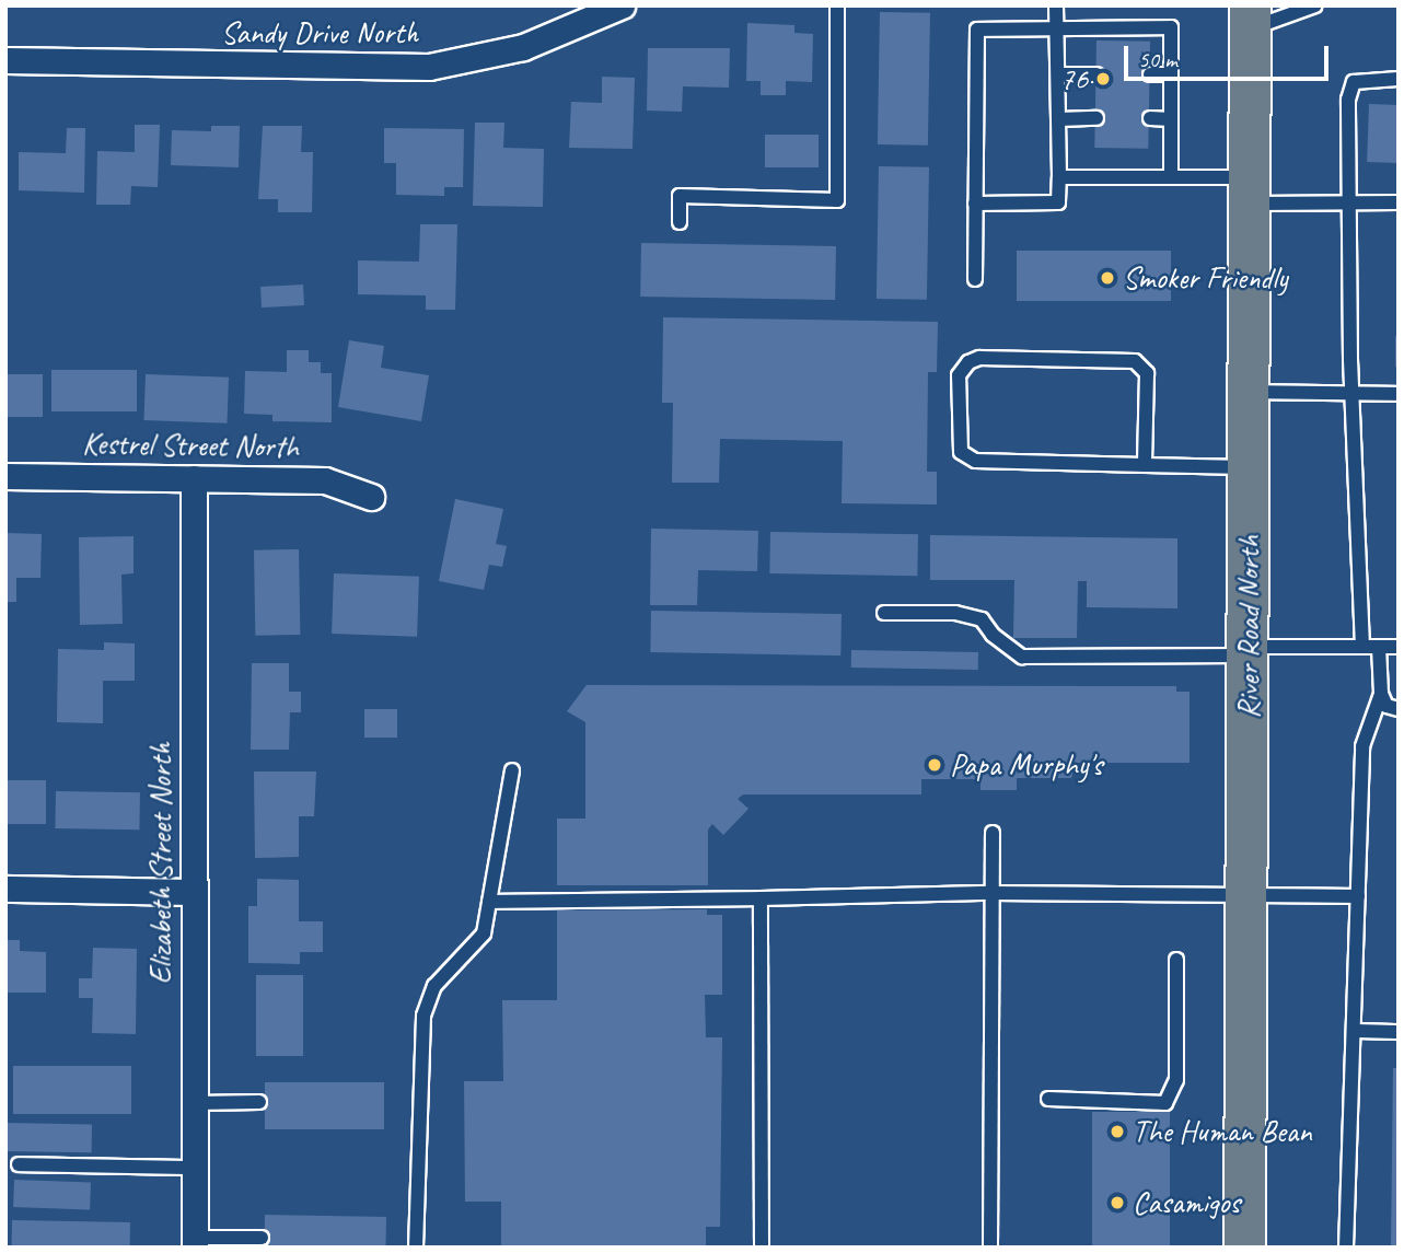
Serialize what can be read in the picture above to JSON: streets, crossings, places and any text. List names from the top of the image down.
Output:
{
  "streets": {
    "main road": ["River Road North"],
    "street": ["Sandy Drive North", "Kestrel Street North", "Elizabeth Street North"]
  },
  "crossings": [
    ["Kestrel Street North", "Elizabeth Street North"]
  ],
  "places": [
    "76",
    "Smoker Friendly",
    "Papa Murphy's",
    "The Human Bean",
    "Casamigos"
  ],
  "scale_bar": "50 m"
}
